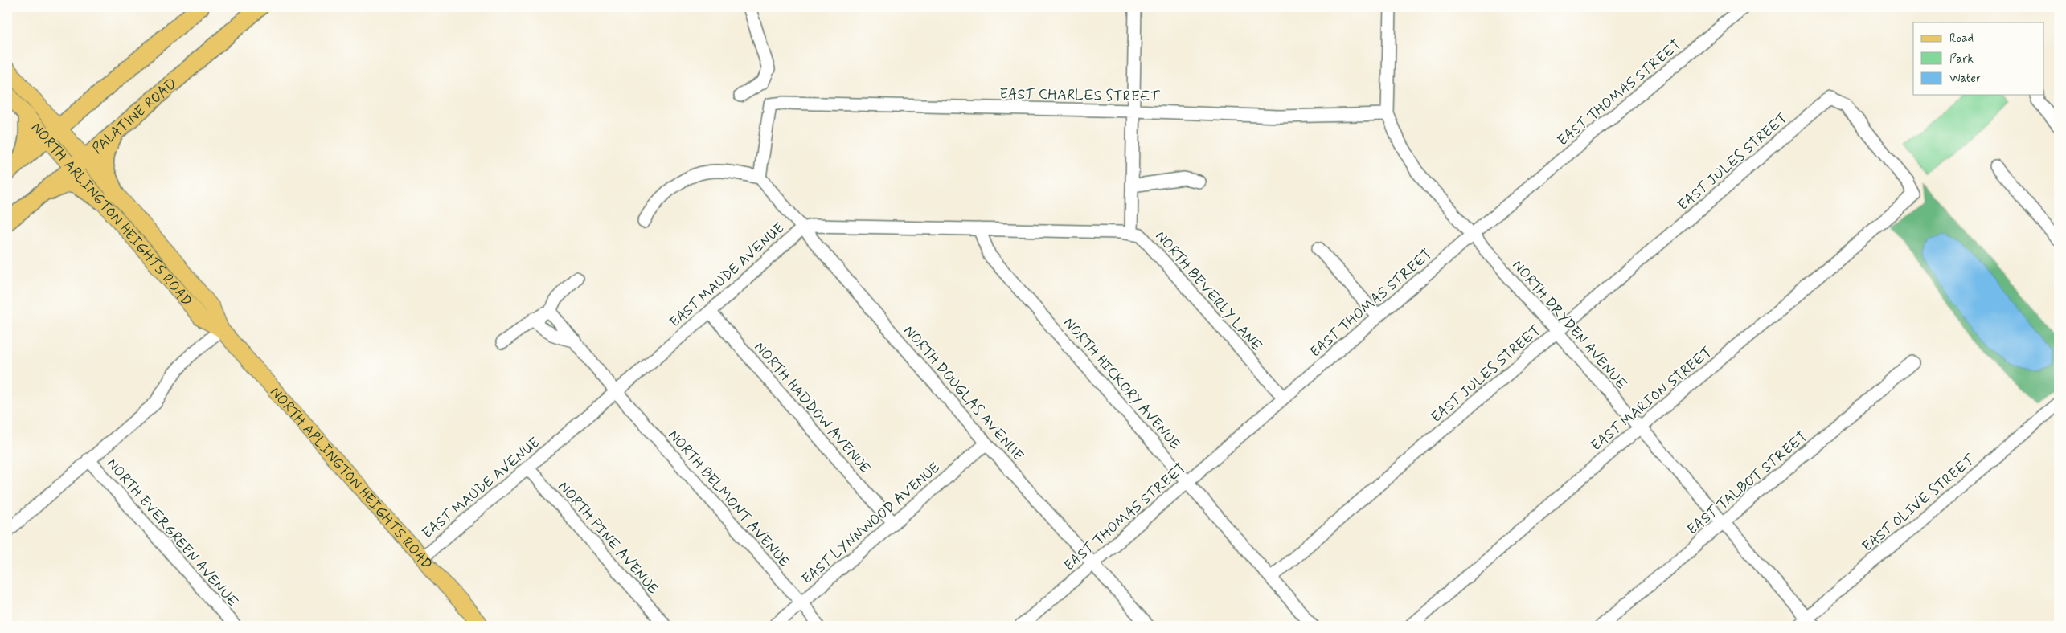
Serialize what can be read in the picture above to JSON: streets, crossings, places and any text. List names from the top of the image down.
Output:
{
  "streets": {
    "highway": ["PALATINE ROAD"],
    "main road": ["NORTH ARLINGTON HEIGHTS ROAD"],
    "street": [
      "EAST THOMAS STREET",
      "EAST CHARLES STREET",
      "EAST JULES STREET",
      "EAST MAUDE AVENUE",
      "NORTH BEVERLY LANE",
      "NORTH DRYDEN AVENUE",
      "NORTH HICKORY AVENUE",
      "NORTH DOUGLAS AVENUE",
      "EAST MARION STREET",
      "NORTH HADDOW AVENUE",
      "EAST TALBOT STREET",
      "NORTH BELMONT AVENUE",
      "EAST OLIVE STREET",
      "EAST LYNNWOOD AVENUE",
      "NORTH EVERGREEN AVENUE",
      "NORTH PINE AVENUE"
    ]
  },
  "crossings": [
    ["EAST THOMAS STREET", "NORTH BEVERLY LANE"],
    ["EAST THOMAS STREET", "NORTH DRYDEN AVENUE"],
    ["EAST THOMAS STREET", "NORTH HICKORY AVENUE"],
    ["EAST THOMAS STREET", "NORTH DOUGLAS AVENUE"],
    ["EAST CHARLES STREET", "NORTH DRYDEN AVENUE"],
    ["EAST CHARLES STREET", "NORTH DOUGLAS AVENUE"],
    ["PALATINE ROAD", "NORTH ARLINGTON HEIGHTS ROAD"],
    ["EAST JULES STREET", "NORTH DRYDEN AVENUE"],
    ["EAST JULES STREET", "NORTH HICKORY AVENUE"],
    ["EAST JULES STREET", "EAST MARION STREET"],
    ["NORTH ARLINGTON HEIGHTS ROAD", "EAST MAUDE AVENUE"],
    ["EAST MAUDE AVENUE", "NORTH BEVERLY LANE"],
    ["EAST MAUDE AVENUE", "NORTH HICKORY AVENUE"],
    ["EAST MAUDE AVENUE", "NORTH DOUGLAS AVENUE"],
    ["EAST MAUDE AVENUE", "NORTH HADDOW AVENUE"],
    ["EAST MAUDE AVENUE", "NORTH BELMONT AVENUE"],
    ["EAST MAUDE AVENUE", "NORTH PINE AVENUE"],
    ["NORTH DRYDEN AVENUE", "EAST MARION STREET"],
    ["NORTH DRYDEN AVENUE", "EAST TALBOT STREET"],
    ["NORTH DRYDEN AVENUE", "EAST OLIVE STREET"],
    ["NORTH DOUGLAS AVENUE", "EAST LYNNWOOD AVENUE"],
    ["NORTH HADDOW AVENUE", "EAST LYNNWOOD AVENUE"],
    ["NORTH BELMONT AVENUE", "EAST LYNNWOOD AVENUE"]
  ],
  "legend": ["Road", "Park", "Water"]
}
